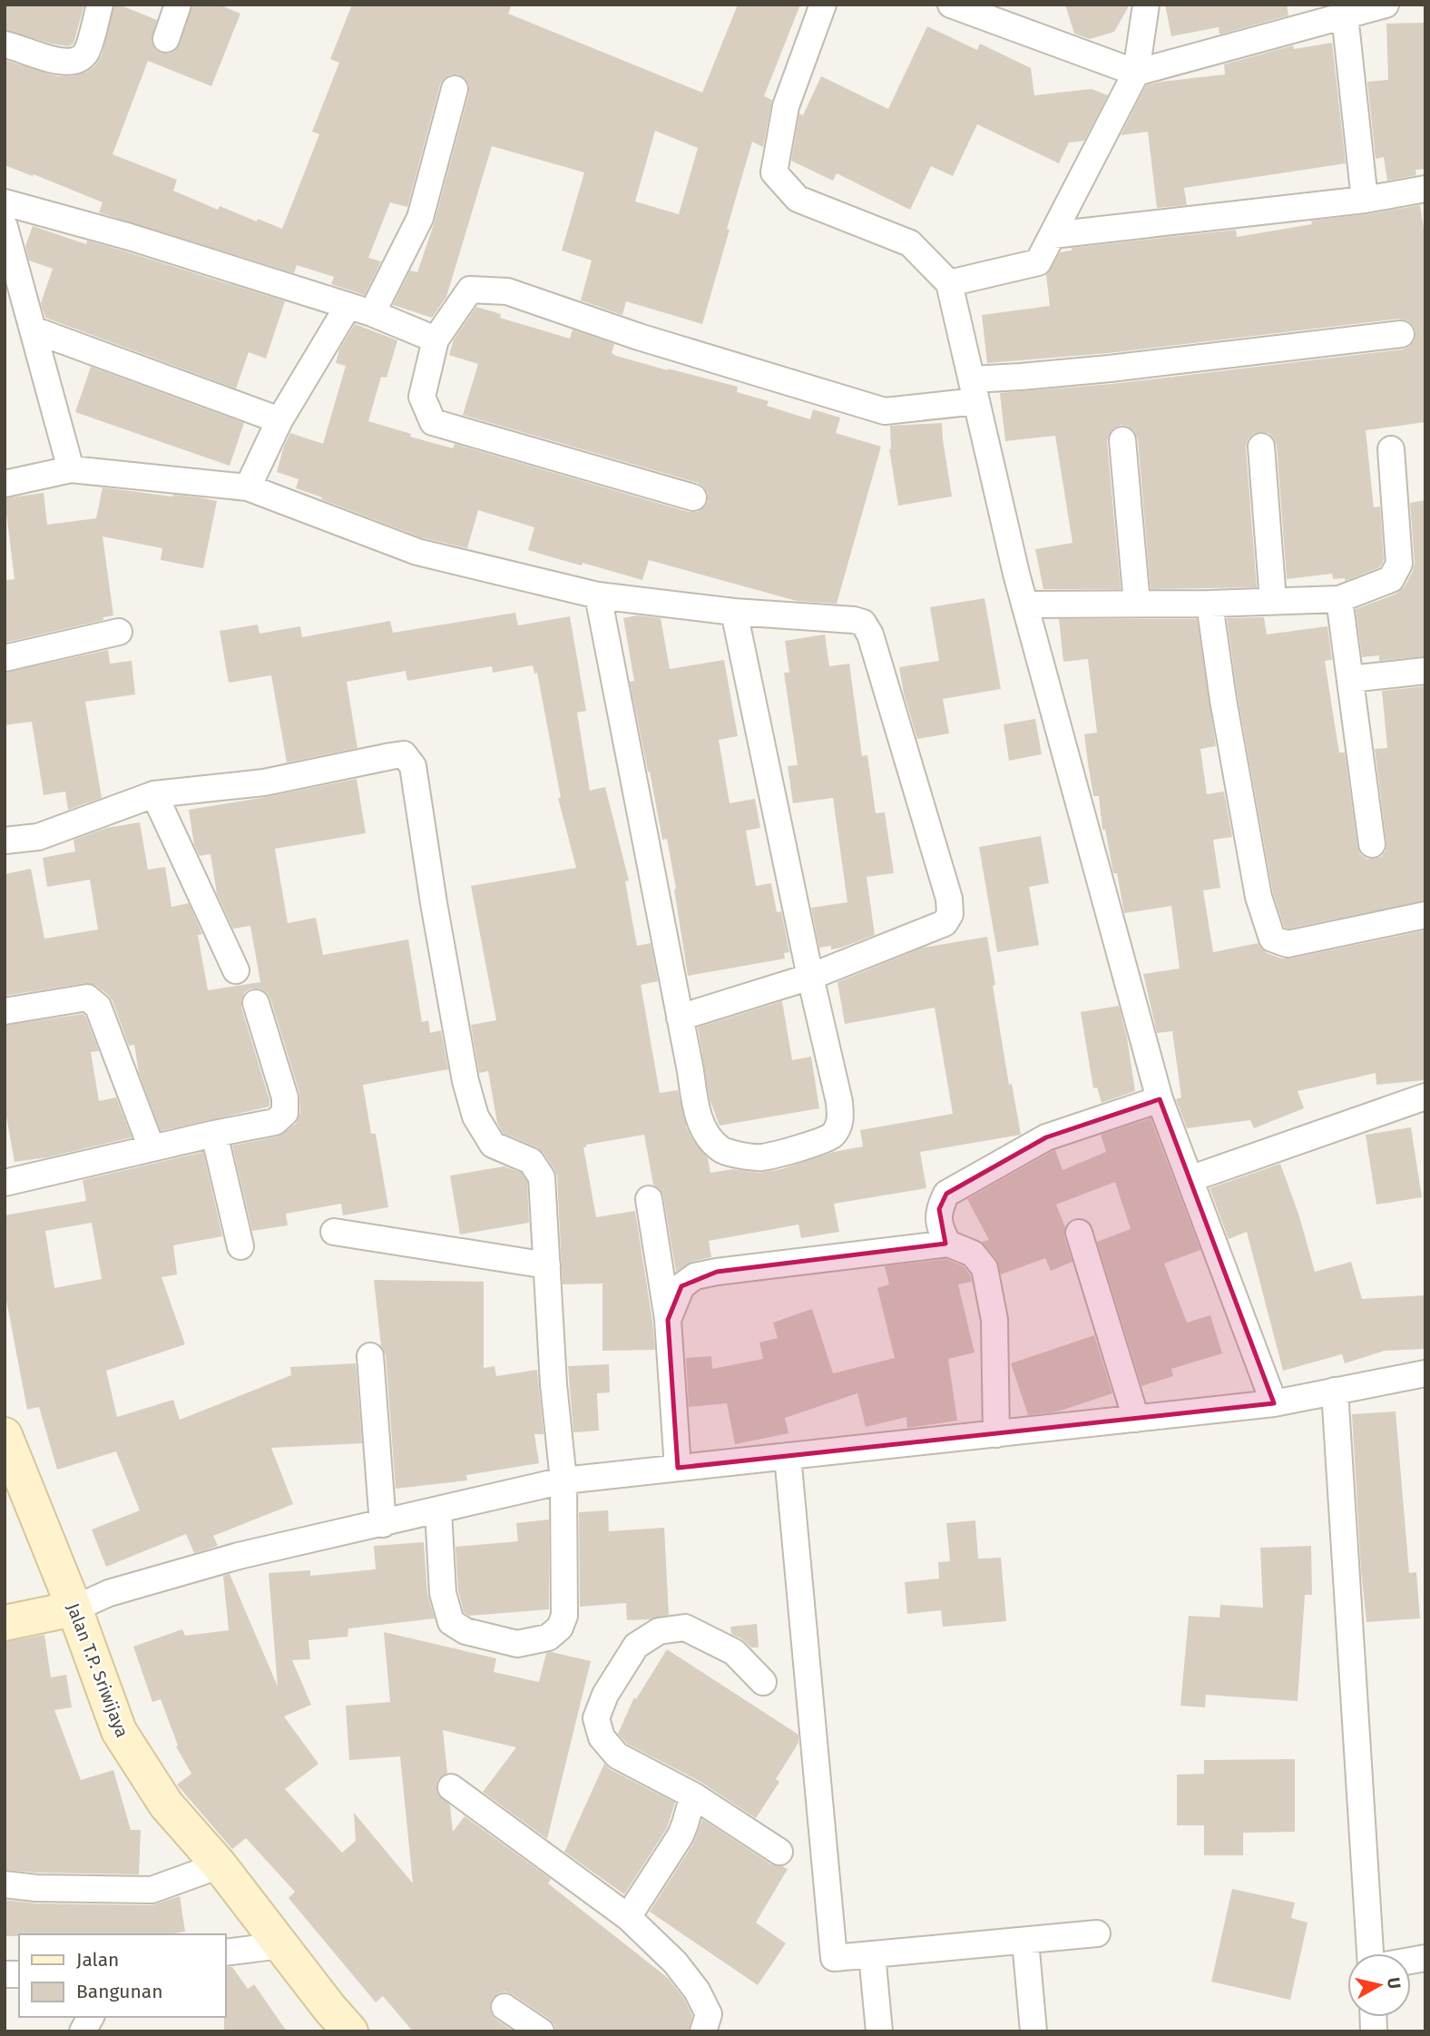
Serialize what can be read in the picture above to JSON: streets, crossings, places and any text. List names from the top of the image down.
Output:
{
  "streets": {
    "main road": ["Jalan T.P. Sriwijaya"]
  },
  "legend": ["Jalan", "Bangunan"],
  "north": "right"
}
